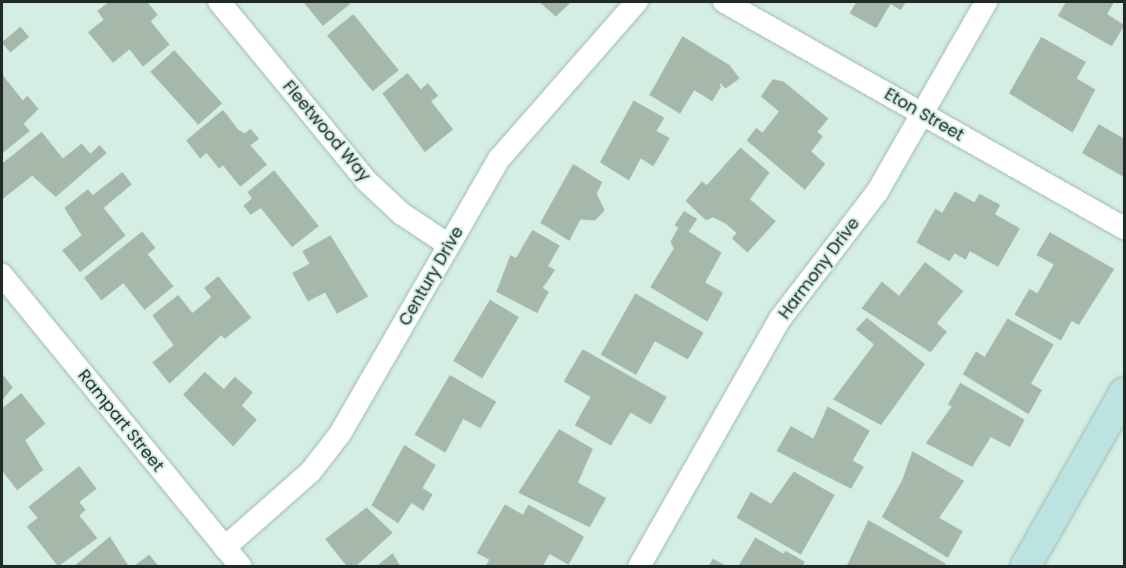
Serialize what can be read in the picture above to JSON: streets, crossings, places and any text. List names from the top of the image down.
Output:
{
  "streets": {
    "street": [
      "Eton Street",
      "Fleetwood Way",
      "Harmony Drive",
      "Century Drive",
      "Rampart Street"
    ]
  },
  "crossings": [
    ["Eton Street", "Harmony Drive"],
    ["Fleetwood Way", "Century Drive"],
    ["Century Drive", "Rampart Street"]
  ]
}
